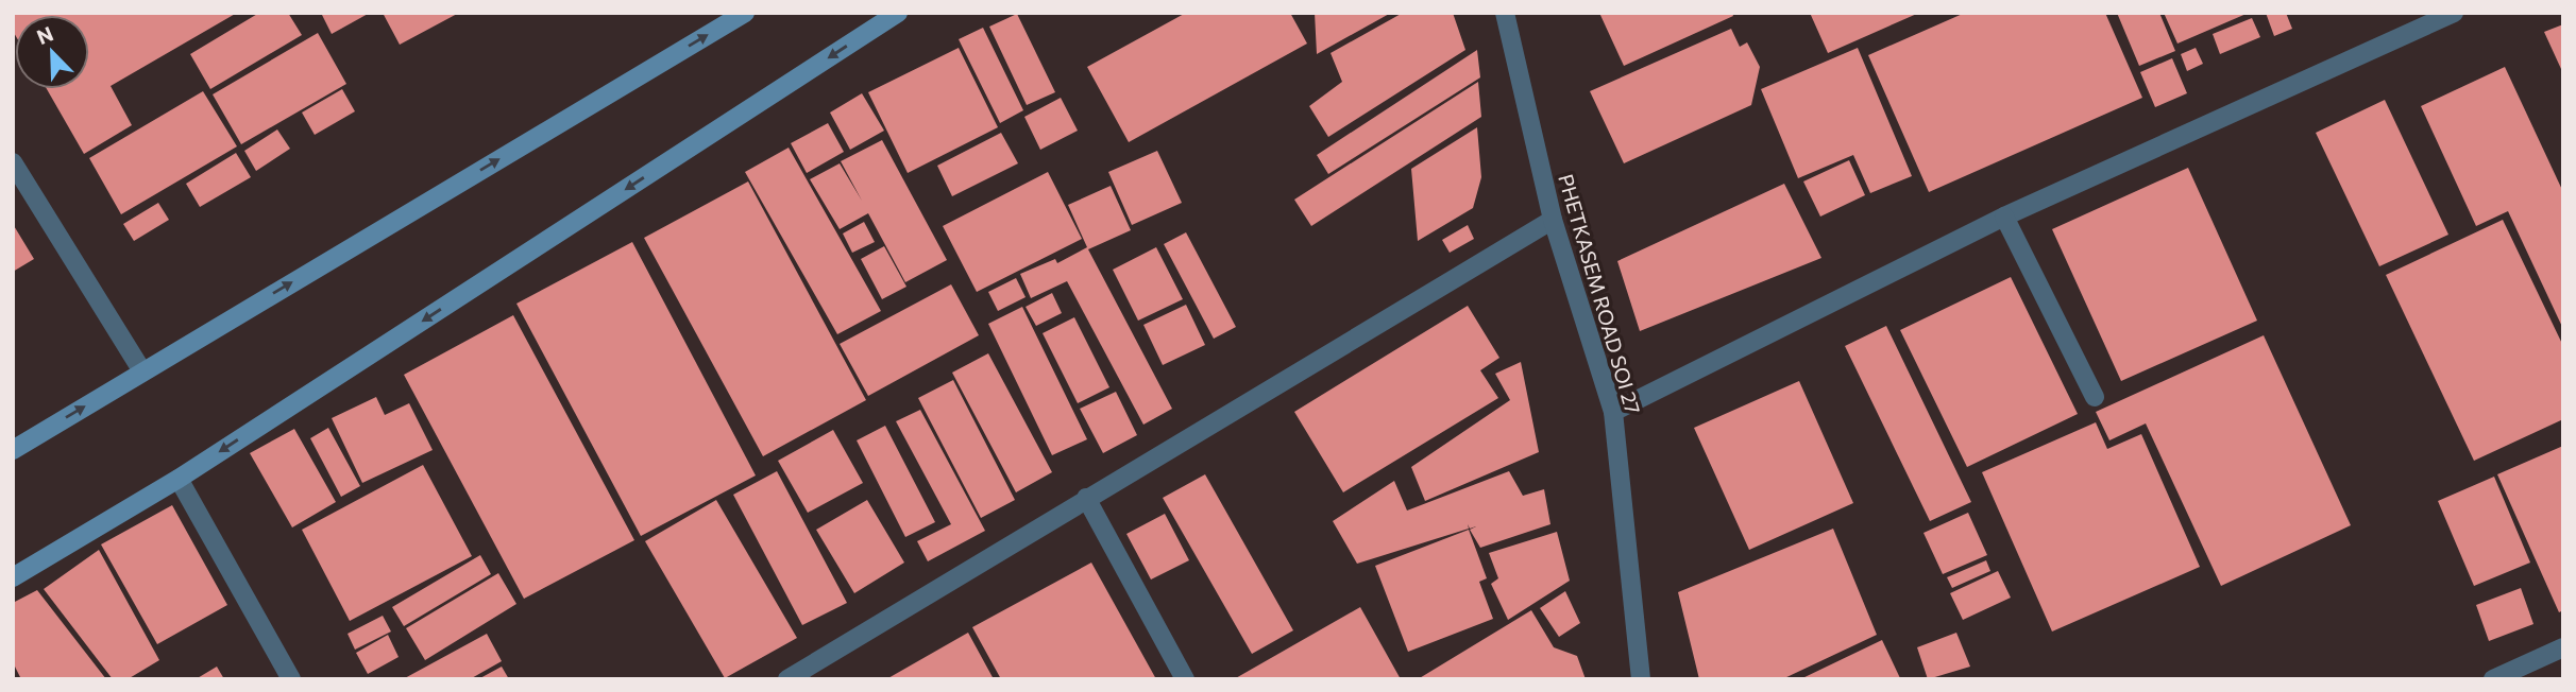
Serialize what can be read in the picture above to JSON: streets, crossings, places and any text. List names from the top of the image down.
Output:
{
  "streets": {
    "street": ["PHETKASEM ROAD SOI 27"]
  },
  "north": "top left"
}
